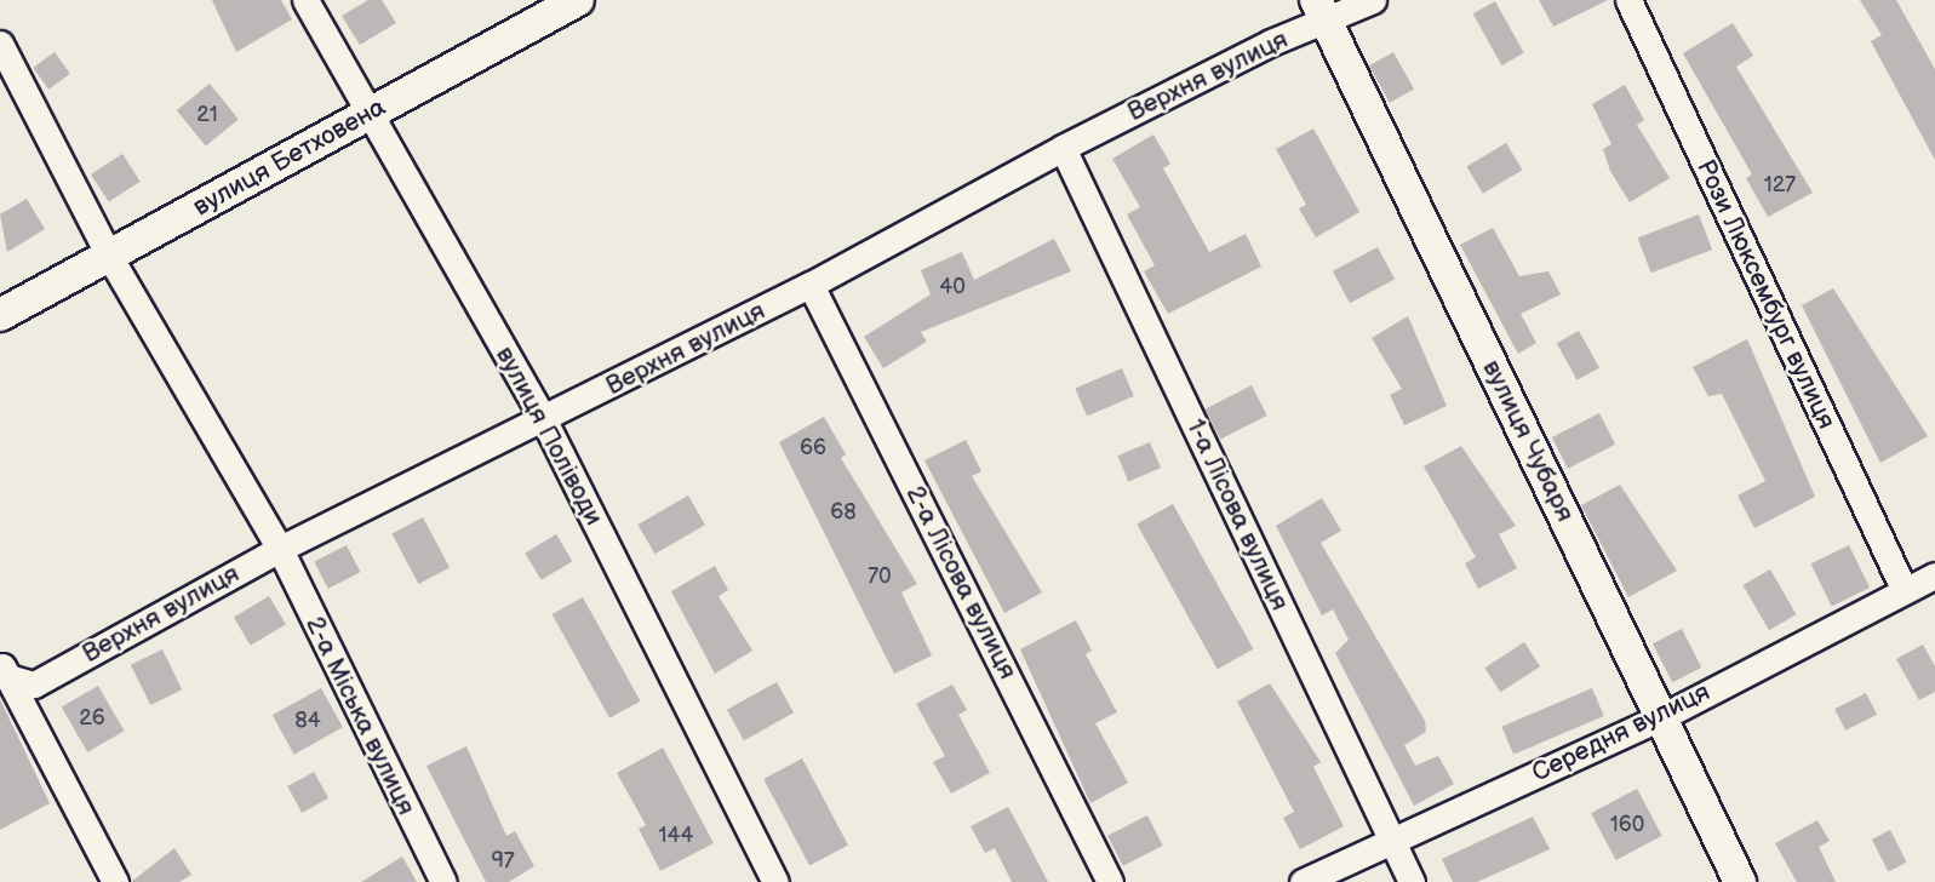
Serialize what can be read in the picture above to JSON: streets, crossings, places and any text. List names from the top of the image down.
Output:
{
  "streets": {
    "street": [
      "Верхня вулиця",
      "вулиця Бетховена",
      "Рози Люксембург вулиця",
      "вулиця Поліводи",
      "вулиця Чубаря",
      "1-а Лісова вулиця",
      "2-а Лісова вулиця",
      "2-а Міська вулиця",
      "Середня вулиця"
    ]
  },
  "crossings": [
    ["Верхня вулиця", "вулиця Поліводи"],
    ["Верхня вулиця", "вулиця Чубаря"],
    ["Верхня вулиця", "1-а Лісова вулиця"],
    ["Верхня вулиця", "2-а Лісова вулиця"],
    ["Верхня вулиця", "2-а Міська вулиця"],
    ["вулиця Бетховена", "вулиця Поліводи"],
    ["вулиця Бетховена", "2-а Міська вулиця"],
    ["Рози Люксембург вулиця", "Середня вулиця"],
    ["вулиця Чубаря", "Середня вулиця"],
    ["1-а Лісова вулиця", "Середня вулиця"]
  ],
  "house_numbers": [
    "21",
    "127",
    "40",
    "66",
    "68",
    "70",
    "26",
    "84",
    "160",
    "144",
    "97"
  ]
}
